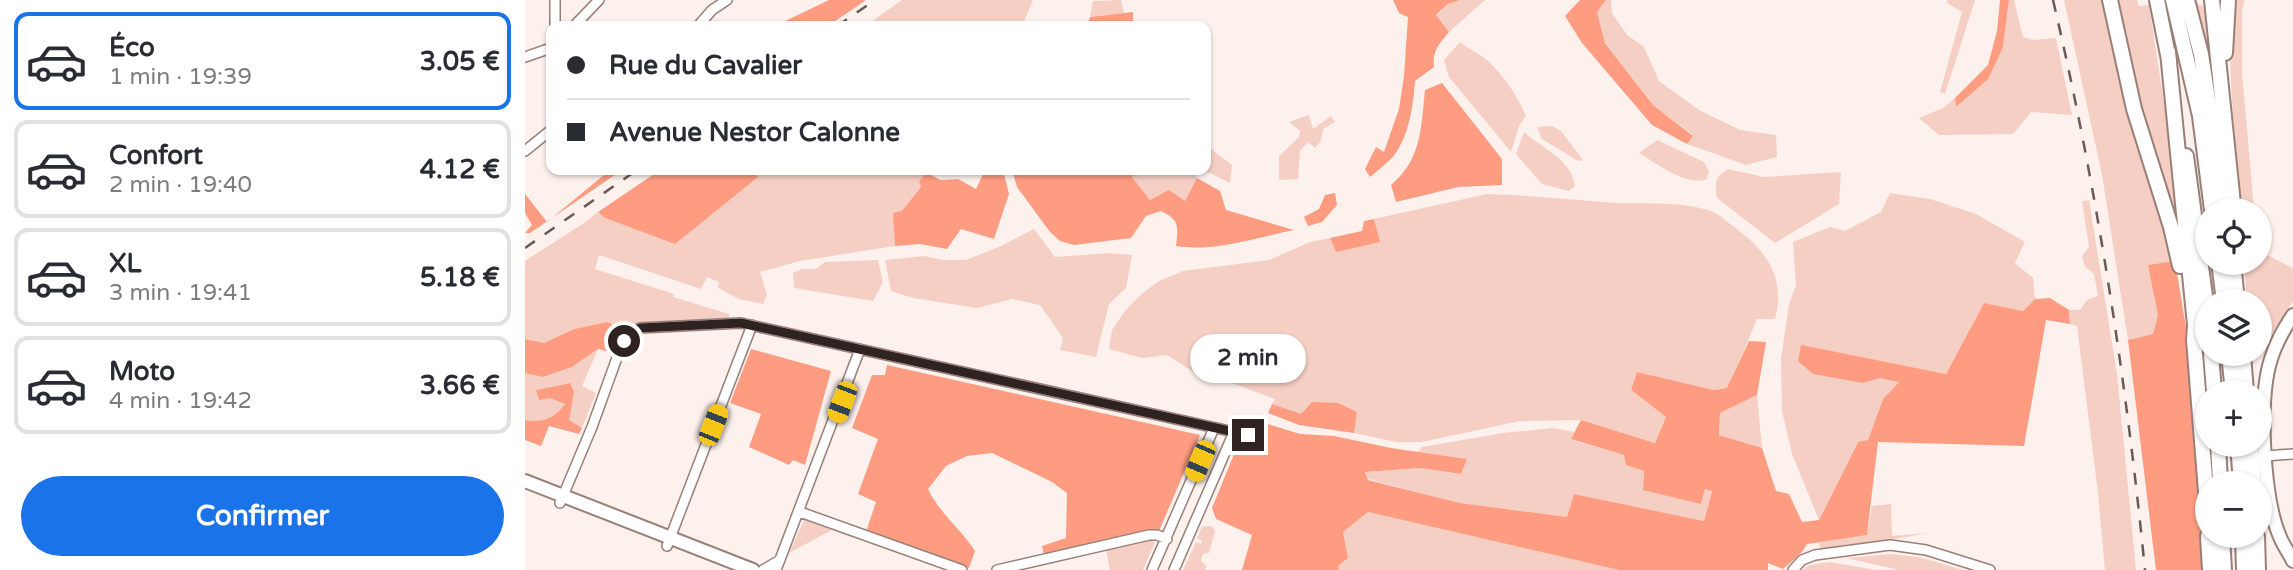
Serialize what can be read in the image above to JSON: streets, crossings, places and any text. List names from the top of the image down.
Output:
{
  "page": {
    "list": [
      {
        "name": "Éco",
        "note": "1 min · 19:39",
        "value": "3.05 €"
      },
      {
        "name": "Confort",
        "note": "2 min · 19:40",
        "value": "4.12 €"
      },
      {
        "name": "XL",
        "note": "3 min · 19:41",
        "value": "5.18 €"
      },
      {
        "name": "Moto",
        "note": "4 min · 19:42",
        "value": "3.66 €"
      }
    ],
    "banner": ["Rue du Cavalier", "Avenue Nestor Calonne"],
    "map_buttons": ["+", "−"],
    "bubble": "2 min",
    "buttons": "Confirmer"
  }
}
